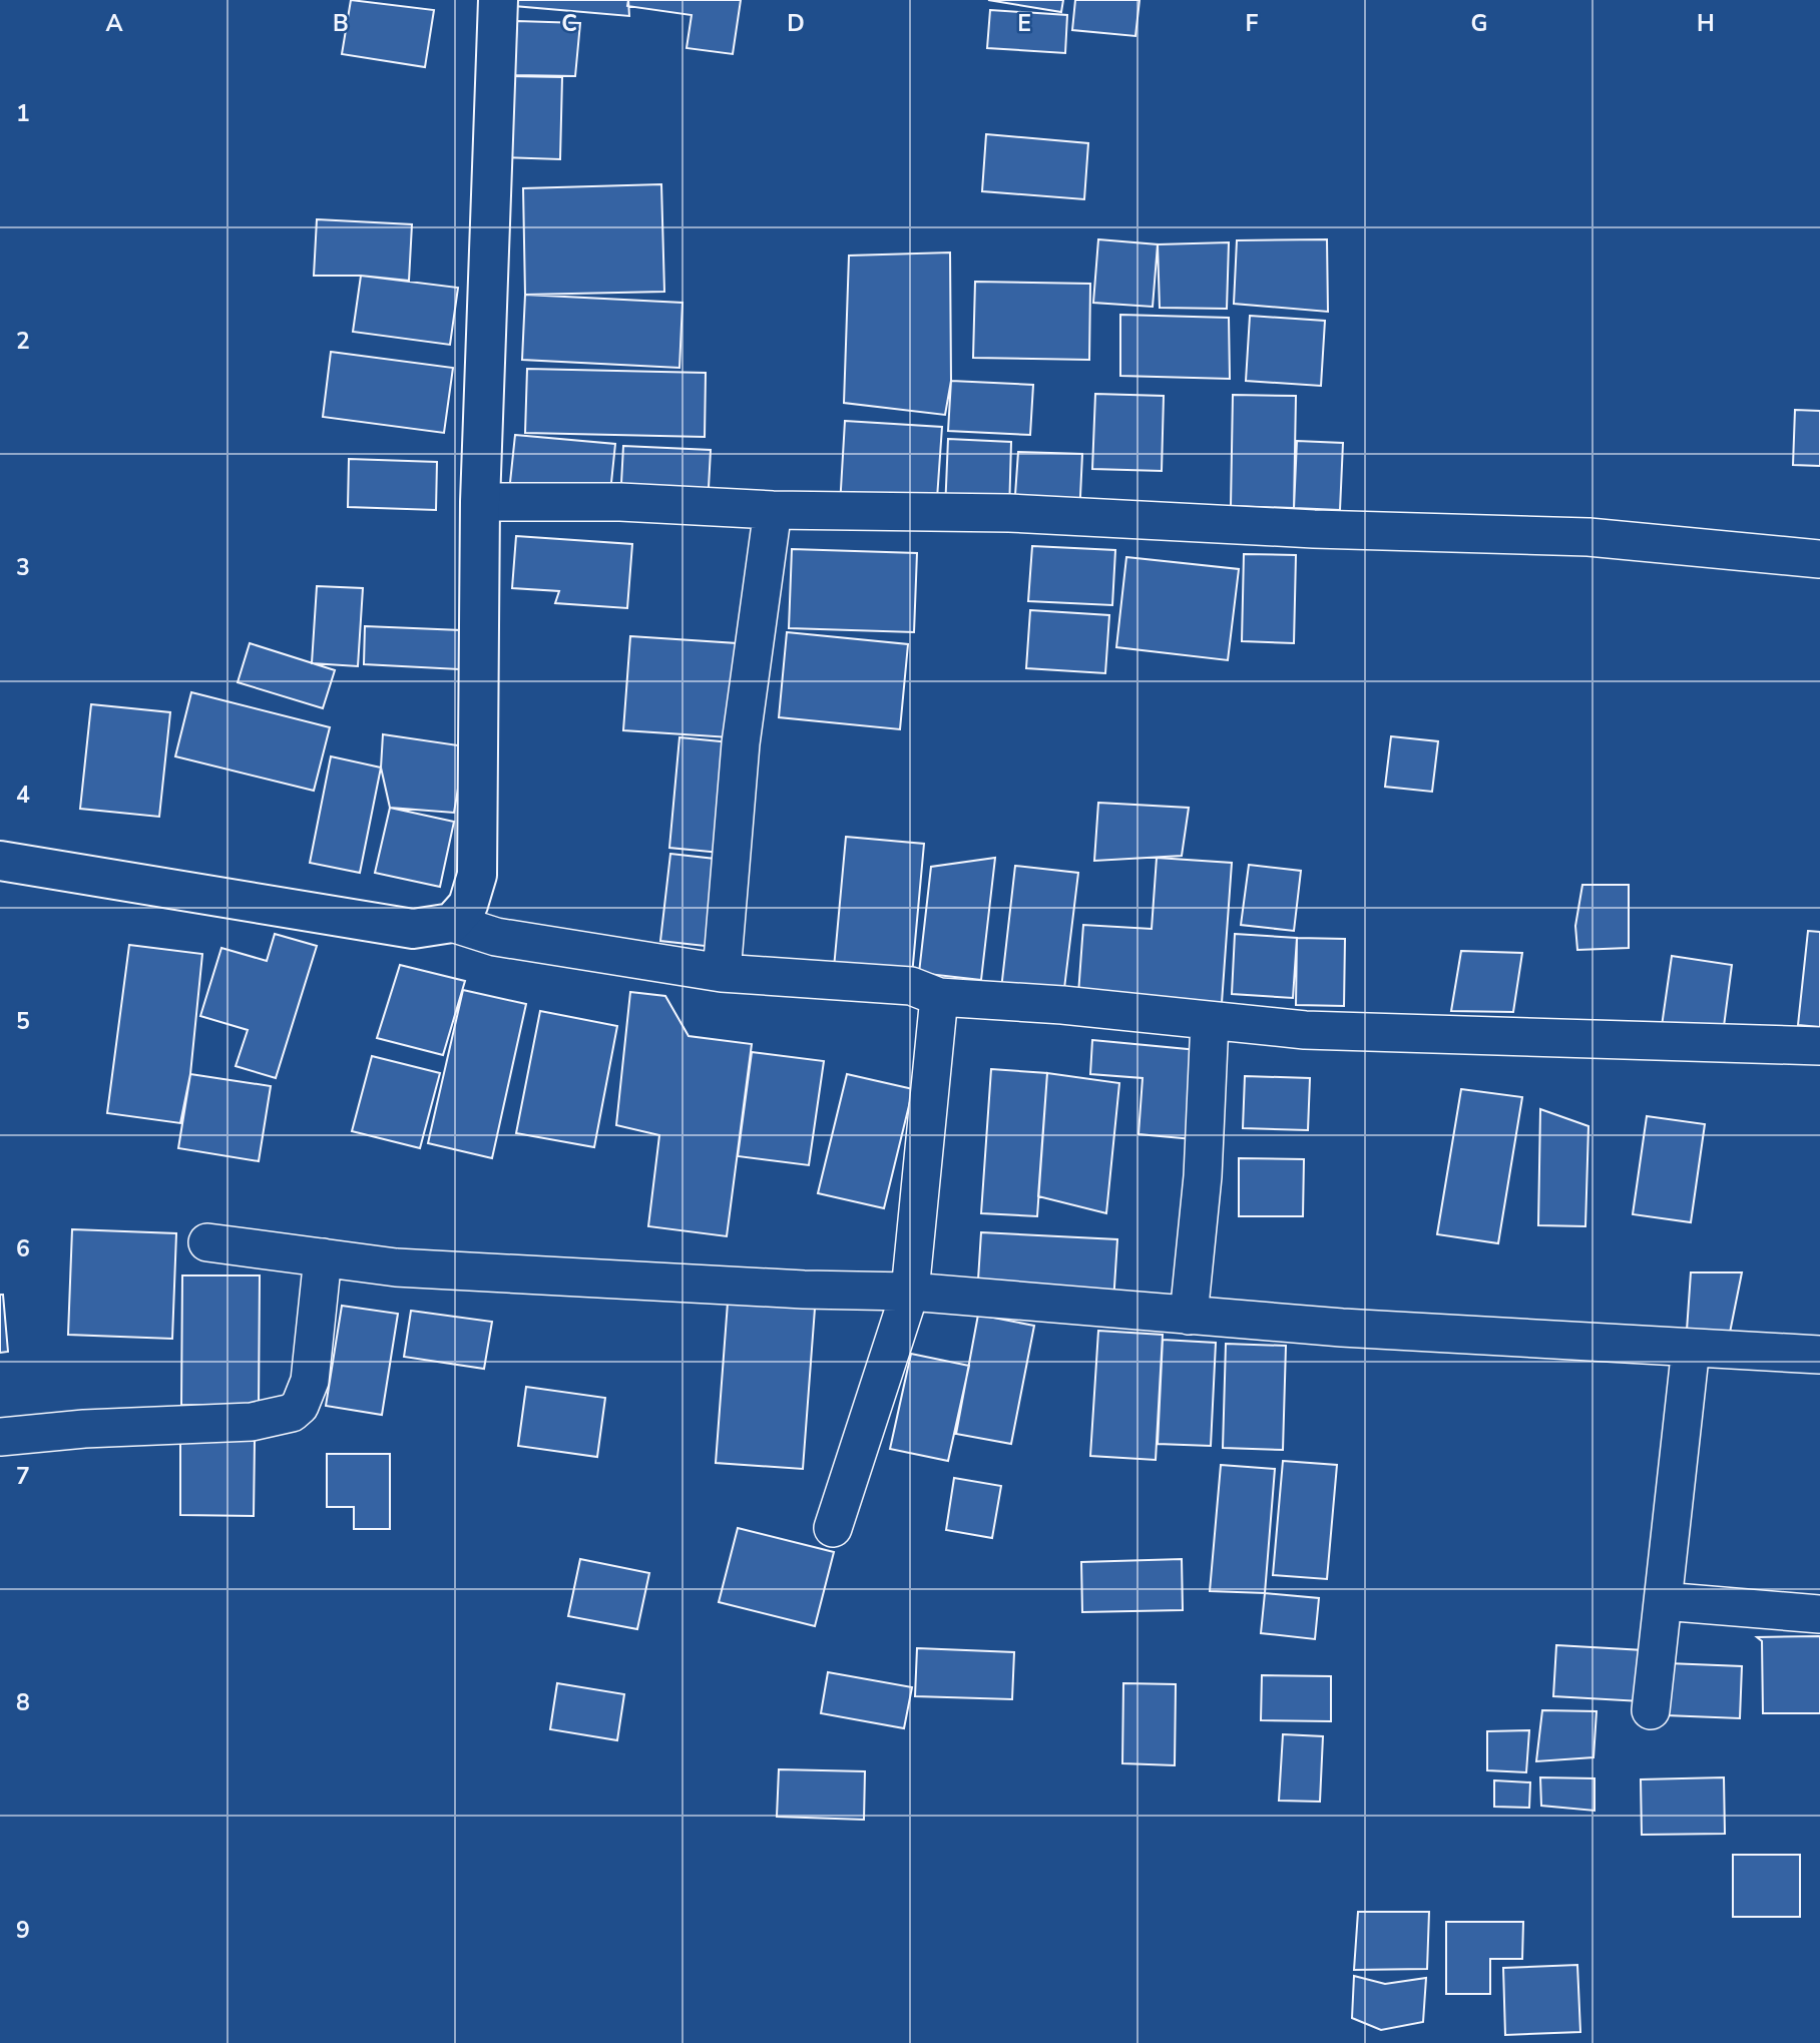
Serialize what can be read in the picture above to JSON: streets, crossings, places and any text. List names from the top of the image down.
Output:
{
  "grid": {
    "columns": [
      "A",
      "B",
      "C",
      "D",
      "E",
      "F",
      "G",
      "H"
    ],
    "rows": [
      "1",
      "2",
      "3",
      "4",
      "5",
      "6",
      "7",
      "8",
      "9"
    ]
  }
}
